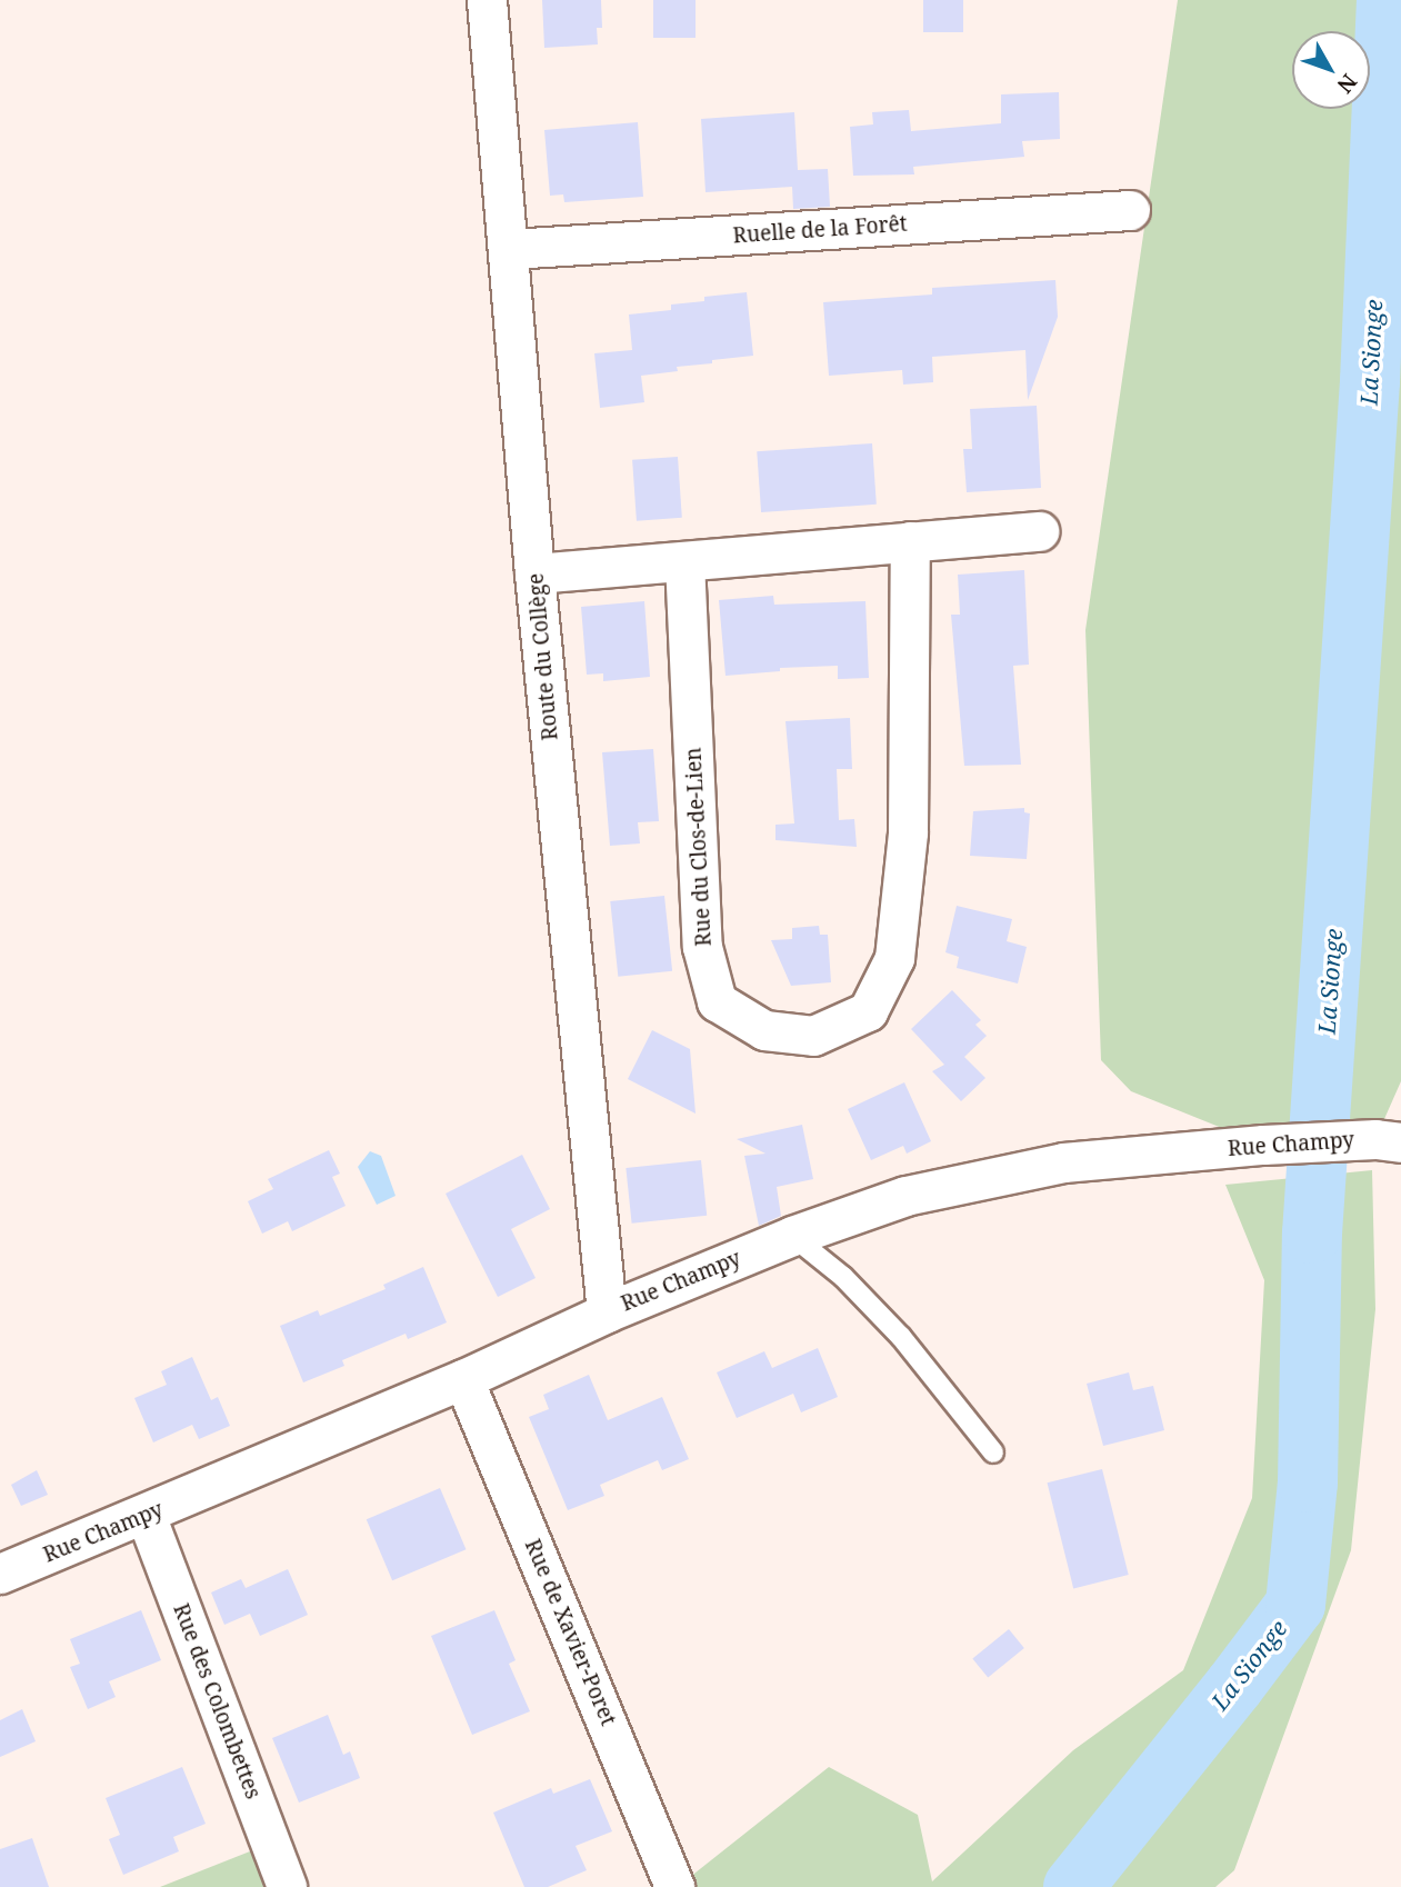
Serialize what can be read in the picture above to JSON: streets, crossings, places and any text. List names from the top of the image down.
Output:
{
  "streets": {
    "street": [
      "Ruelle de la Forêt",
      "Route du Collège",
      "Rue du Clos-de-Lien",
      "Rue Champy",
      "Rue de Xavier-Poret",
      "Rue des Colombettes"
    ]
  },
  "crossings": [
    ["Ruelle de la Forêt", "Route du Collège"],
    ["Route du Collège", "Rue Champy"],
    ["Rue Champy", "Rue de Xavier-Poret"],
    ["Rue Champy", "Rue des Colombettes"]
  ],
  "water": ["La Sionge"],
  "north": "bottom right"
}
